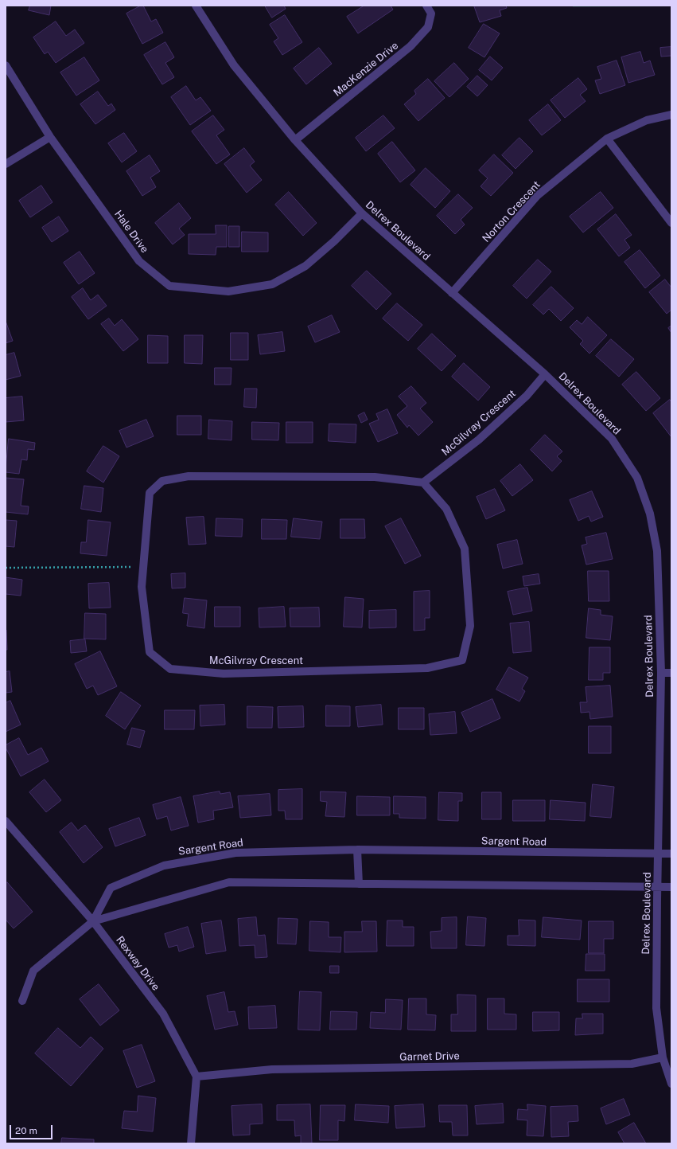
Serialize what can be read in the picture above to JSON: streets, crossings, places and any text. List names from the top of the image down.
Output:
{
  "streets": {
    "street": [
      "MacKenzie Drive",
      "Norton Crescent",
      "Delrex Boulevard",
      "Hale Drive",
      "McGilvray Crescent",
      "Sargent Road",
      "Rexway Drive",
      "Garnet Drive"
    ]
  },
  "crossings": [
    ["MacKenzie Drive", "Delrex Boulevard"],
    ["Norton Crescent", "Delrex Boulevard"],
    ["Delrex Boulevard", "Hale Drive"],
    ["Delrex Boulevard", "McGilvray Crescent"],
    ["Delrex Boulevard", "Sargent Road"],
    ["Delrex Boulevard", "Garnet Drive"],
    ["Sargent Road", "Rexway Drive"],
    ["Rexway Drive", "Garnet Drive"]
  ],
  "scale_bar": "20 m"
}
